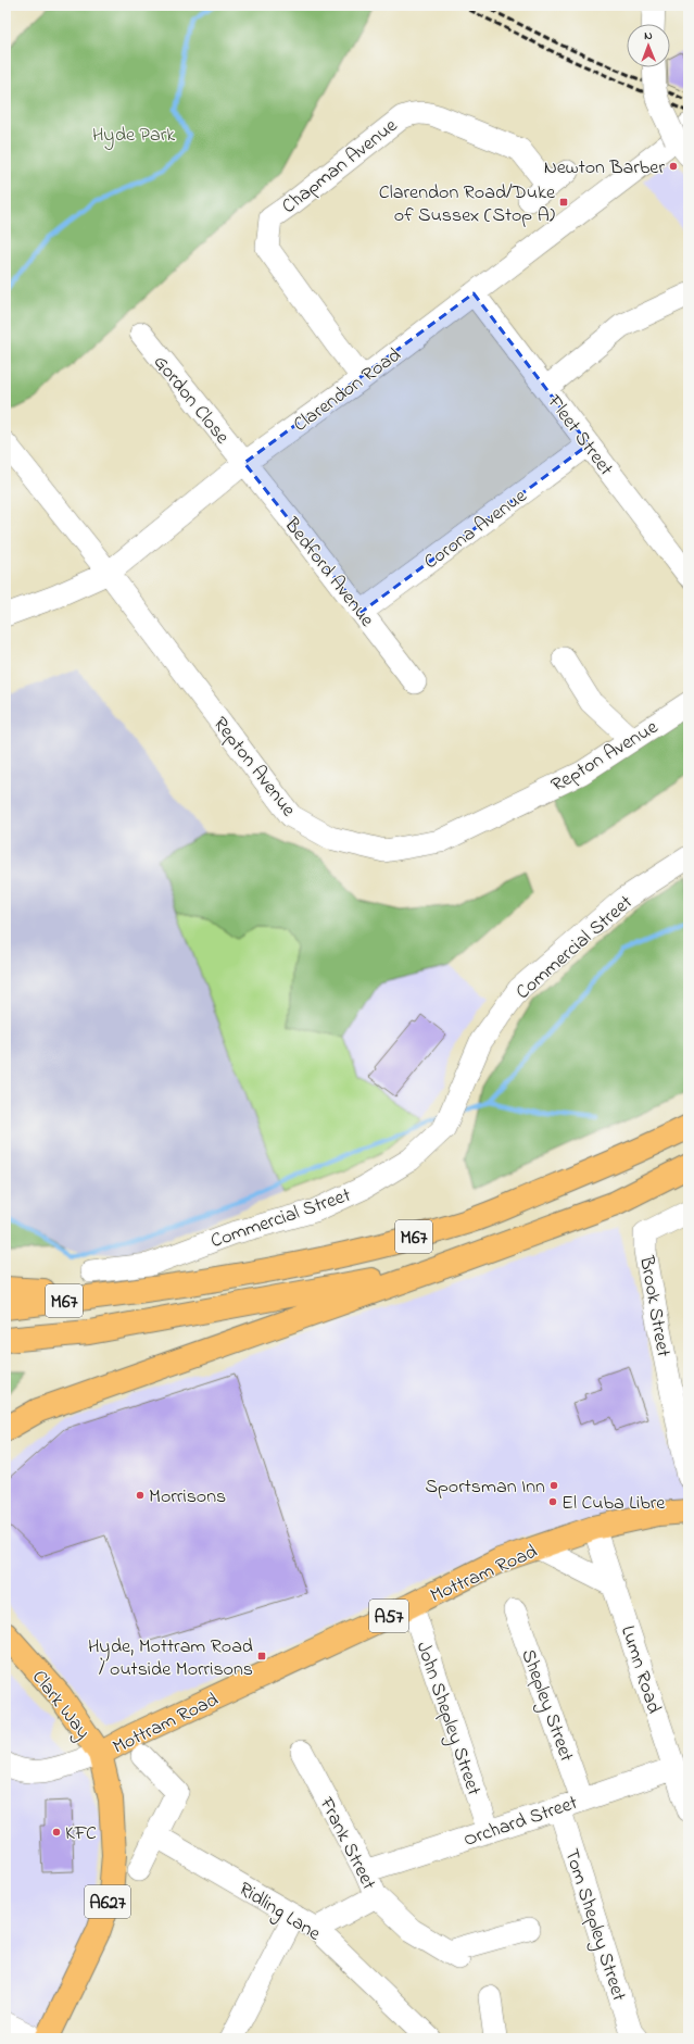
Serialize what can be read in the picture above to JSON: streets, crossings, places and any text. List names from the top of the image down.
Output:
{
  "streets": {
    "main road": [
      "M67",
      "Mottram Road",
      "A57",
      "Clark Way",
      "A627"
    ],
    "street": [
      "Chapman Avenue",
      "Clarendon Road",
      "Gordon Close",
      "Fleet Street",
      "Corona Avenue",
      "Bedford Avenue",
      "Repton Avenue",
      "Commercial Street",
      "Brook Street",
      "Lumn Road",
      "Shepley Street",
      "John Shepley Street",
      "Orchard Street",
      "Frank Street",
      "Ridling Lane",
      "Tom Shepley Street"
    ]
  },
  "crossings": [
    ["Chapman Avenue", "Clarendon Road"],
    ["Clarendon Road", "Gordon Close"],
    ["Clarendon Road", "Fleet Street"],
    ["Clarendon Road", "Bedford Avenue"],
    ["Clarendon Road", "Repton Avenue"],
    ["Gordon Close", "Bedford Avenue"],
    ["Fleet Street", "Corona Avenue"],
    ["Corona Avenue", "Bedford Avenue"],
    ["Mottram Road", "Lumn Road"],
    ["Mottram Road", "Clark Way"],
    ["Mottram Road", "John Shepley Street"],
    ["Mottram Road", "A627"],
    ["Lumn Road", "Orchard Street"],
    ["Clark Way", "A627"],
    ["Shepley Street", "Orchard Street"],
    ["John Shepley Street", "Orchard Street"],
    ["Orchard Street", "Frank Street"],
    ["Orchard Street", "Tom Shepley Street"],
    ["Frank Street", "Ridling Lane"]
  ],
  "parks": ["Hyde Park"],
  "places": {
    "other": [
      "Newton Barber",
      "Sportsman Inn",
      "Morrisons",
      "El Cuba Libre",
      "KFC"
    ],
    "transit": ["Clarendon Road/Duke of Sussex (Stop A)", "Hyde, Mottram Road / outside Morrisons"]
  },
  "north": "top"
}
